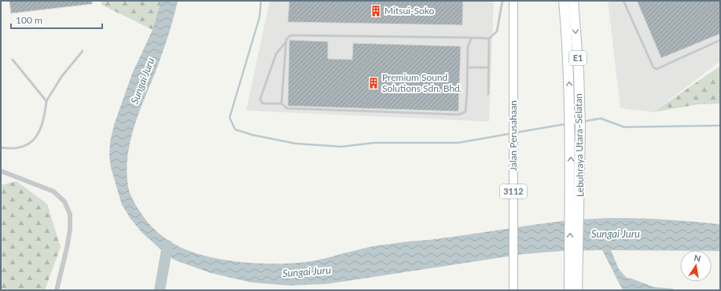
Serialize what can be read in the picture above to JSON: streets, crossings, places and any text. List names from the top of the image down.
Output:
{
  "streets": {
    "highway": ["E1", "Lebuhraya Utara–Selatan"],
    "main road": ["Jalan Perusahaan", "3112"]
  },
  "water": ["Sungai Juru"],
  "places": {
    "building": ["Mitsui-Soko", "Premium Sound Solutions Sdn. Bhd."]
  },
  "scale_bar": "100 m",
  "north": "top"
}
